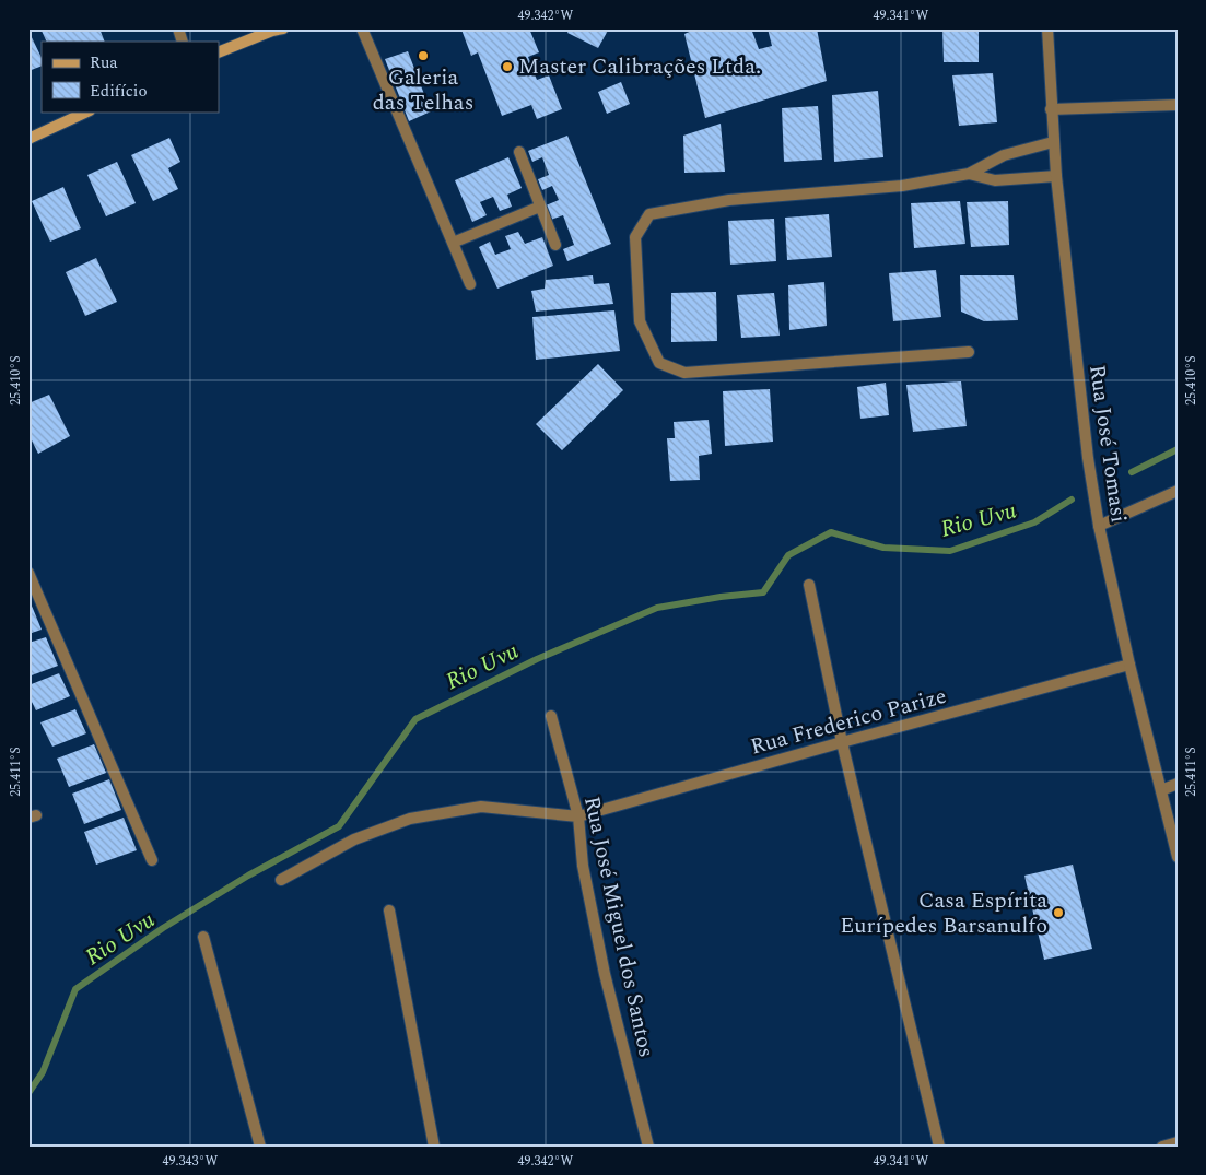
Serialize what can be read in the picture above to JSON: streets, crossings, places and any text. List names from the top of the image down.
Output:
{
  "streets": {
    "street": ["Rua José Tomasi", "Rua Frederico Parize", "Rua José Miguel dos Santos"]
  },
  "crossings": [
    ["Rua José Tomasi", "Rua Frederico Parize"],
    ["Rua Frederico Parize", "Rua José Miguel dos Santos"]
  ],
  "water": ["Rio Uvu"],
  "places": ["Galeria das Telhas", "Master Calibrações Ltda.", "Casa Espírita Eurípedes Barsanulfo"],
  "legend": ["Rua", "Edifício"],
  "coordinates": [
    "49.342°W",
    "49.341°W",
    "25.410°S",
    "25.411°S",
    "49.343°W"
  ]
}
